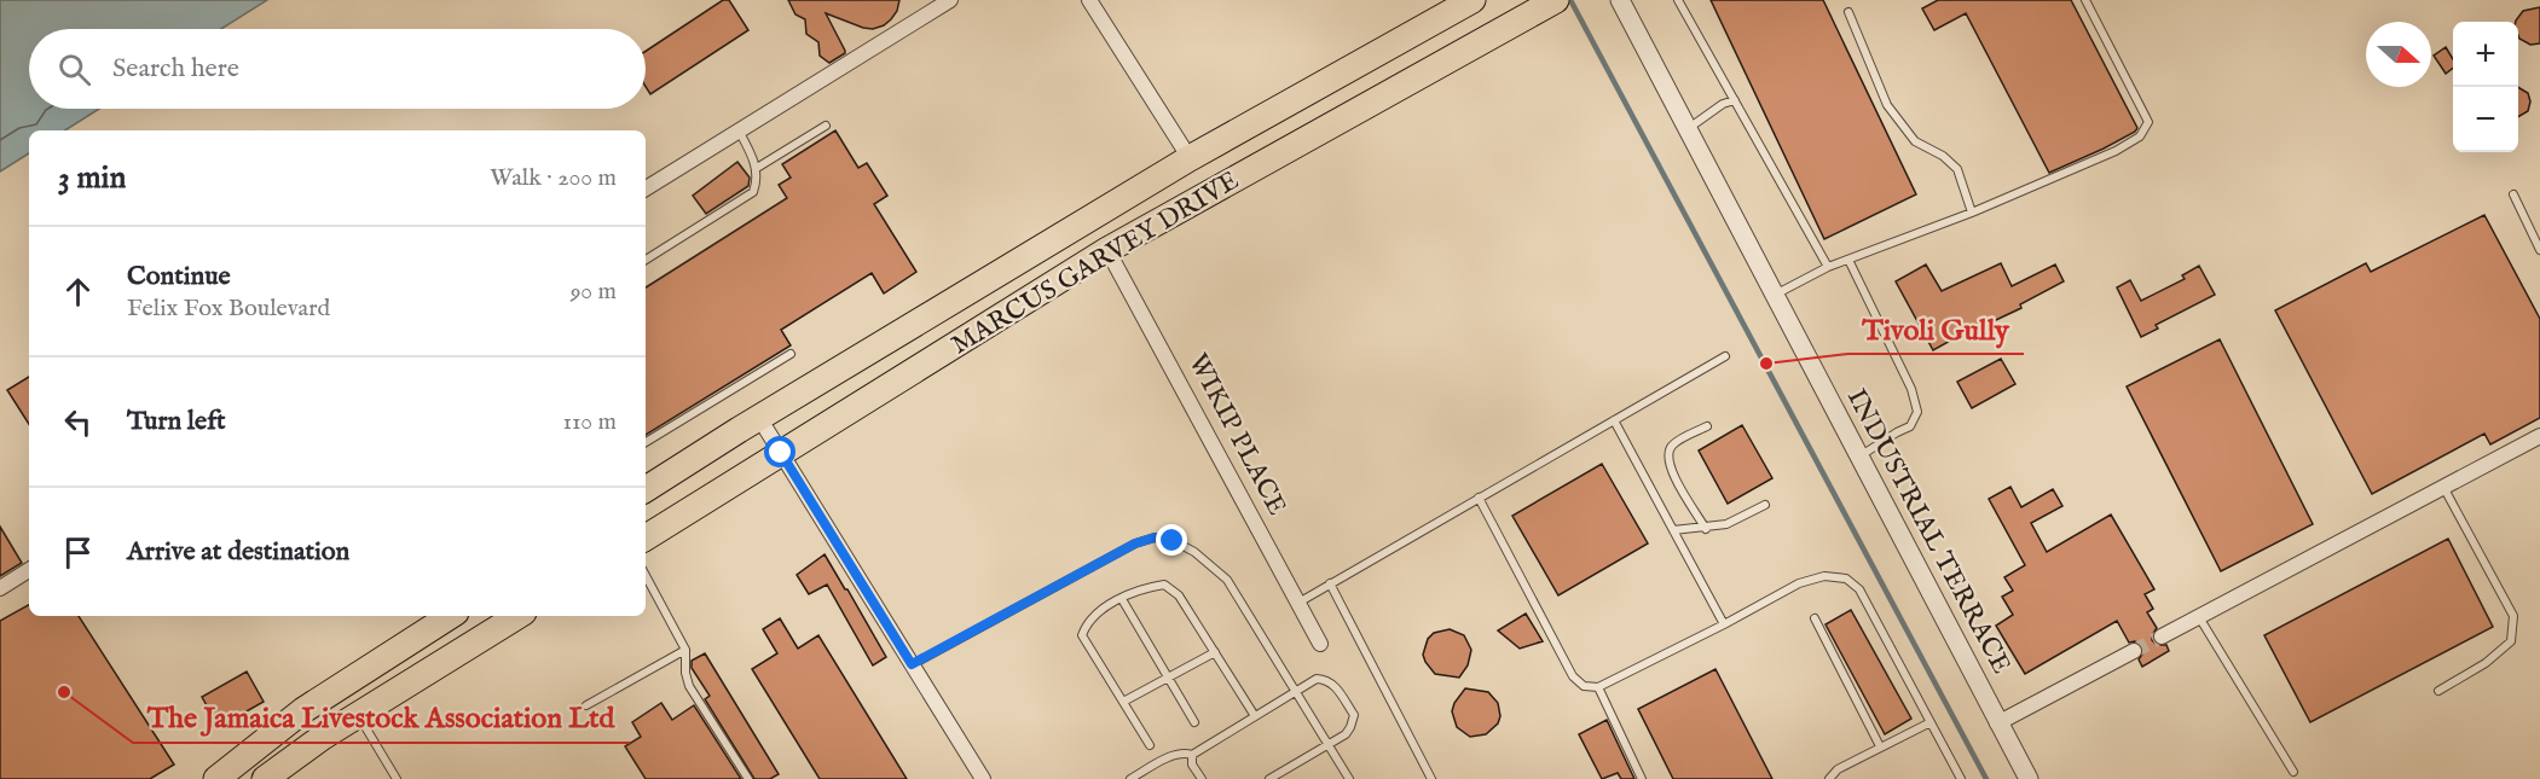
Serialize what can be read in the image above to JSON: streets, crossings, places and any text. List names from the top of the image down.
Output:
{
  "streets": {
    "highway": ["MARCUS GARVEY DRIVE"],
    "street": ["WIKIP PLACE", "INDUSTRIAL TERRACE"]
  },
  "crossings": [
    ["MARCUS GARVEY DRIVE", "WIKIP PLACE"]
  ],
  "places": ["Tivoli Gully", "The Jamaica Livestock Association Ltd"],
  "north": "right",
  "page": {
    "map_buttons": ["+", "−"],
    "search": "Search here",
    "heading": ["3 min", "Walk · 200 m"],
    "list": [
      ["Continue", "Felix Fox Boulevard", "90 m"],
      ["Turn left", "110 m"],
      "Arrive at destination"
    ]
  }
}
